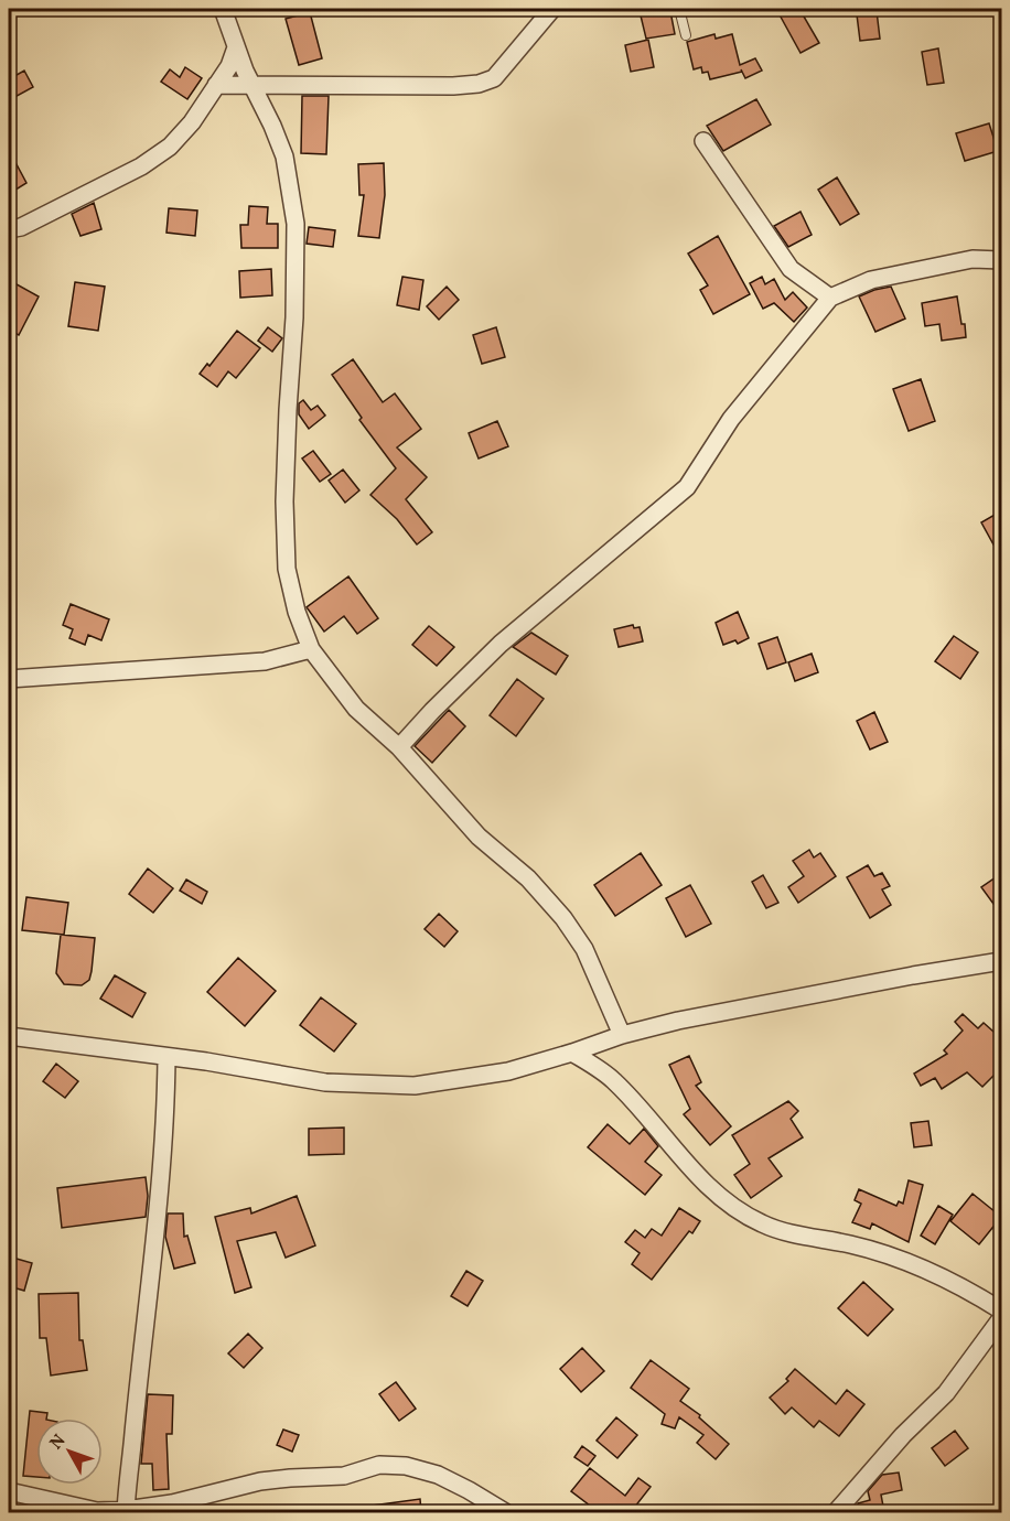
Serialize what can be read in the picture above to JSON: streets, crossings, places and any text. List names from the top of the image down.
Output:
{
  "north": "top left"
}
